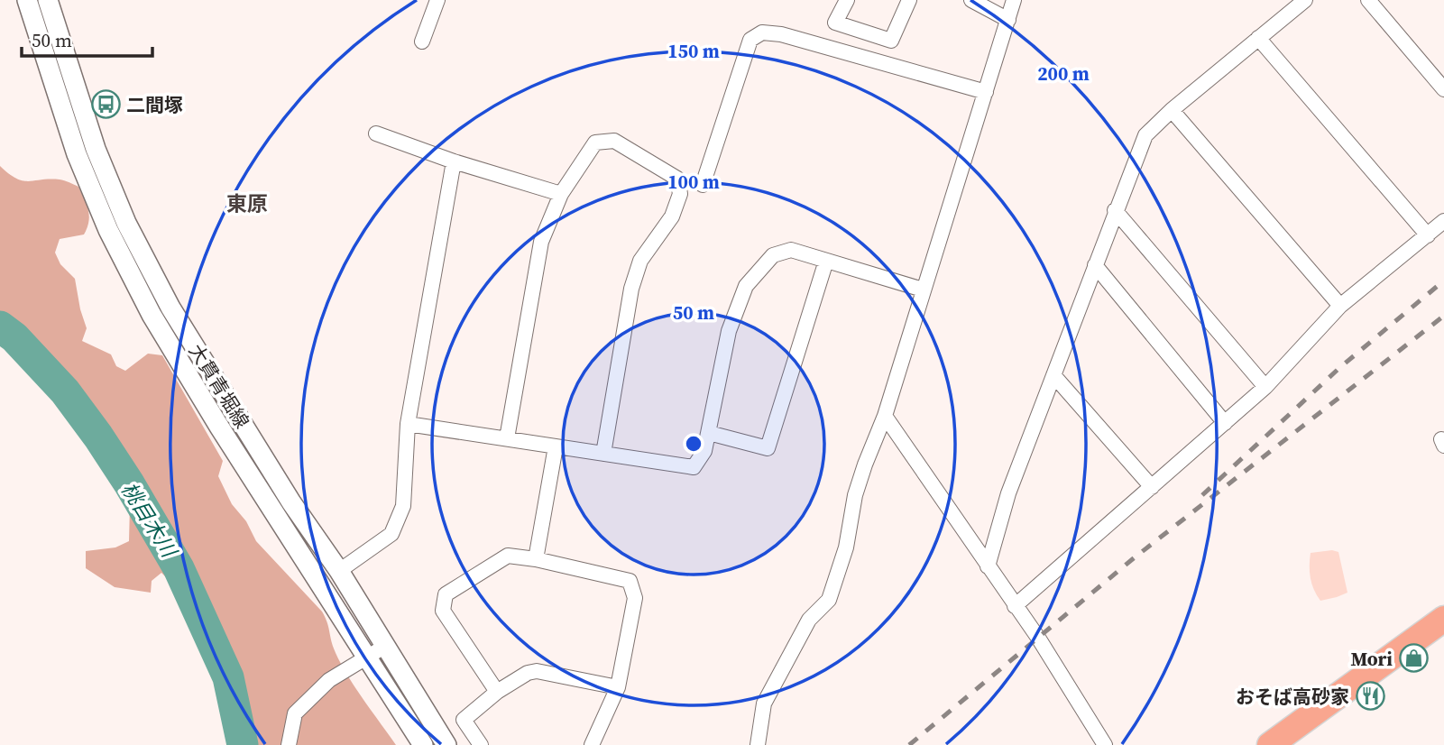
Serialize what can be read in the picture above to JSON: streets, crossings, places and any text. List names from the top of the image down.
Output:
{
  "streets": {
    "main road": ["大貫青堀線"]
  },
  "districts": ["東原"],
  "water": ["桃目木川"],
  "places": {
    "bus stop": ["二間塚"],
    "shop": ["Mori"],
    "restaurant": ["おそば高砂家"]
  },
  "scale_bar": "50 m",
  "rings": [
    "150 m",
    "200 m",
    "100 m",
    "50 m"
  ]
}
